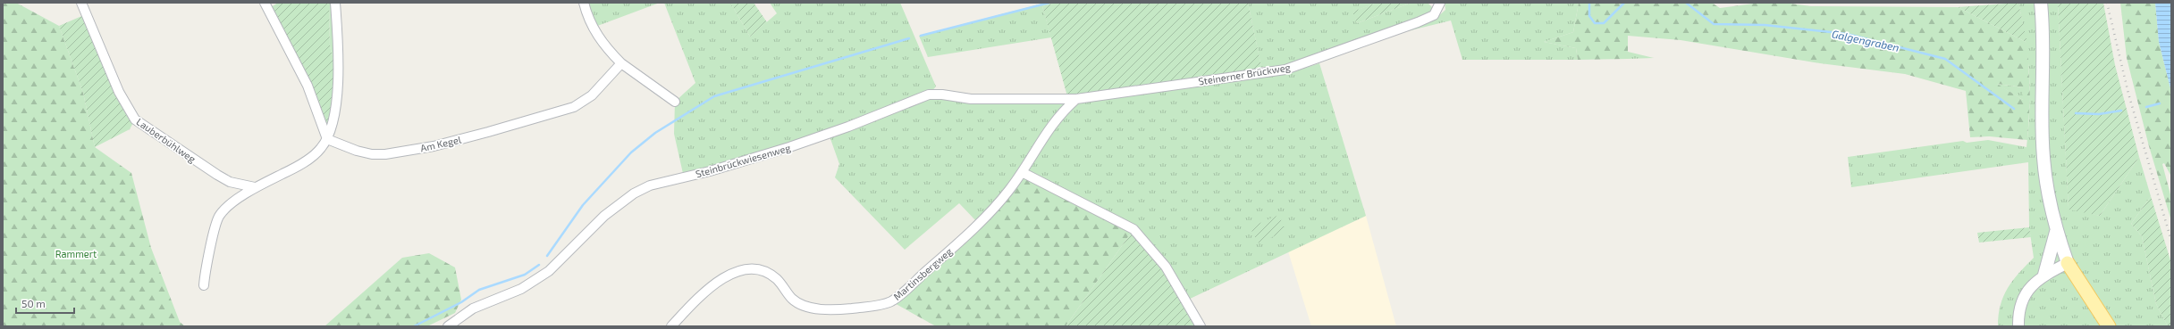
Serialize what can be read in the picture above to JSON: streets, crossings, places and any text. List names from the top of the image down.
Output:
{
  "streets": {
    "street": [
      "Steinerner Brückweg",
      "Lauberbühlweg",
      "Am Kegel",
      "Steinbrückwiesenweg",
      "Martinsbergweg"
    ]
  },
  "crossings": [
    ["Steinerner Brückweg", "Steinbrückwiesenweg"],
    ["Steinerner Brückweg", "Martinsbergweg"],
    ["Steinbrückwiesenweg", "Martinsbergweg"]
  ],
  "water": ["Galgengraben"],
  "parks": ["Rammert"],
  "scale_bar": "50 m"
}
